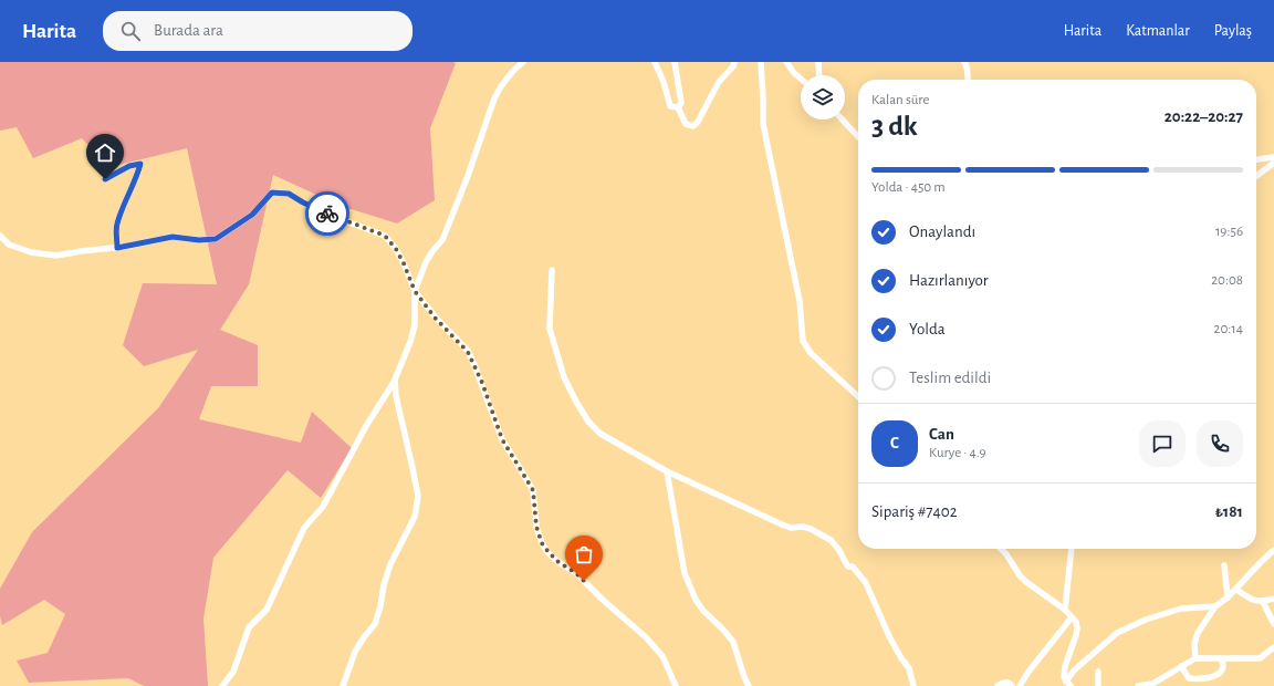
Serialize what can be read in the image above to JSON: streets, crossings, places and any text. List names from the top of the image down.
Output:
{
  "page": {
    "header": "Harita",
    "search": "Burada ara",
    "nav": ["Harita", "Katmanlar", "Paylaş"],
    "heading": ["3 dk", "Kalan süre", "20:22–20:27"],
    "panel": [
      "Can",
      "Kurye · 4.9",
      "Sipariş #7402",
      "₺181"
    ],
    "bar": "Yolda · 450 m",
    "list": [
      ["Onaylandı", "19:56"],
      ["Hazırlanıyor", "20:08"],
      ["Yolda", "20:14"],
      "Teslim edildi"
    ],
    "round": "C"
  }
}
